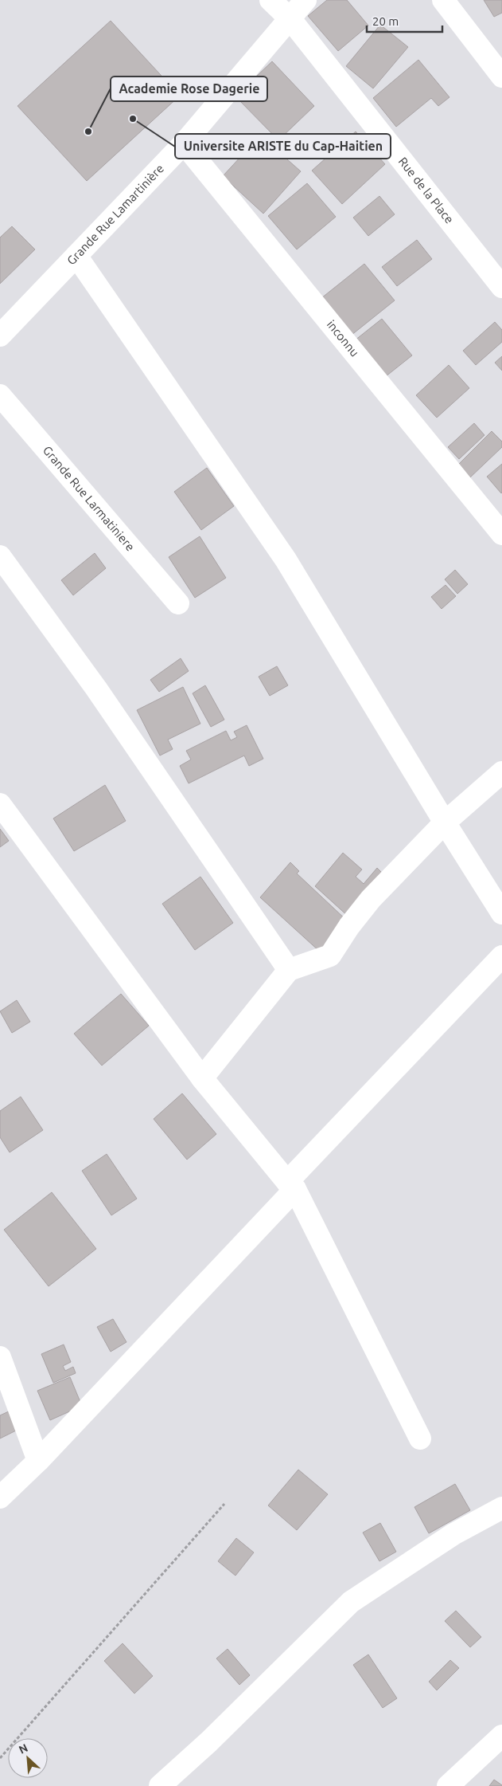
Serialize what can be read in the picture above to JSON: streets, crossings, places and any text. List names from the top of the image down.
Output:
{
  "streets": {
    "street": [
      "Rue de la Place",
      "Grande Rue Lamartinière",
      "inconnu",
      "Grande Rue Larmatiniere"
    ]
  },
  "crossings": [
    ["Rue de la Place", "Grande Rue Lamartinière"],
    ["Grande Rue Lamartinière", "inconnu"]
  ],
  "places": ["Universite ARISTE du Cap-Haitien", "Academie Rose Dagerie"],
  "scale_bar": "20 m",
  "north": "top left"
}
